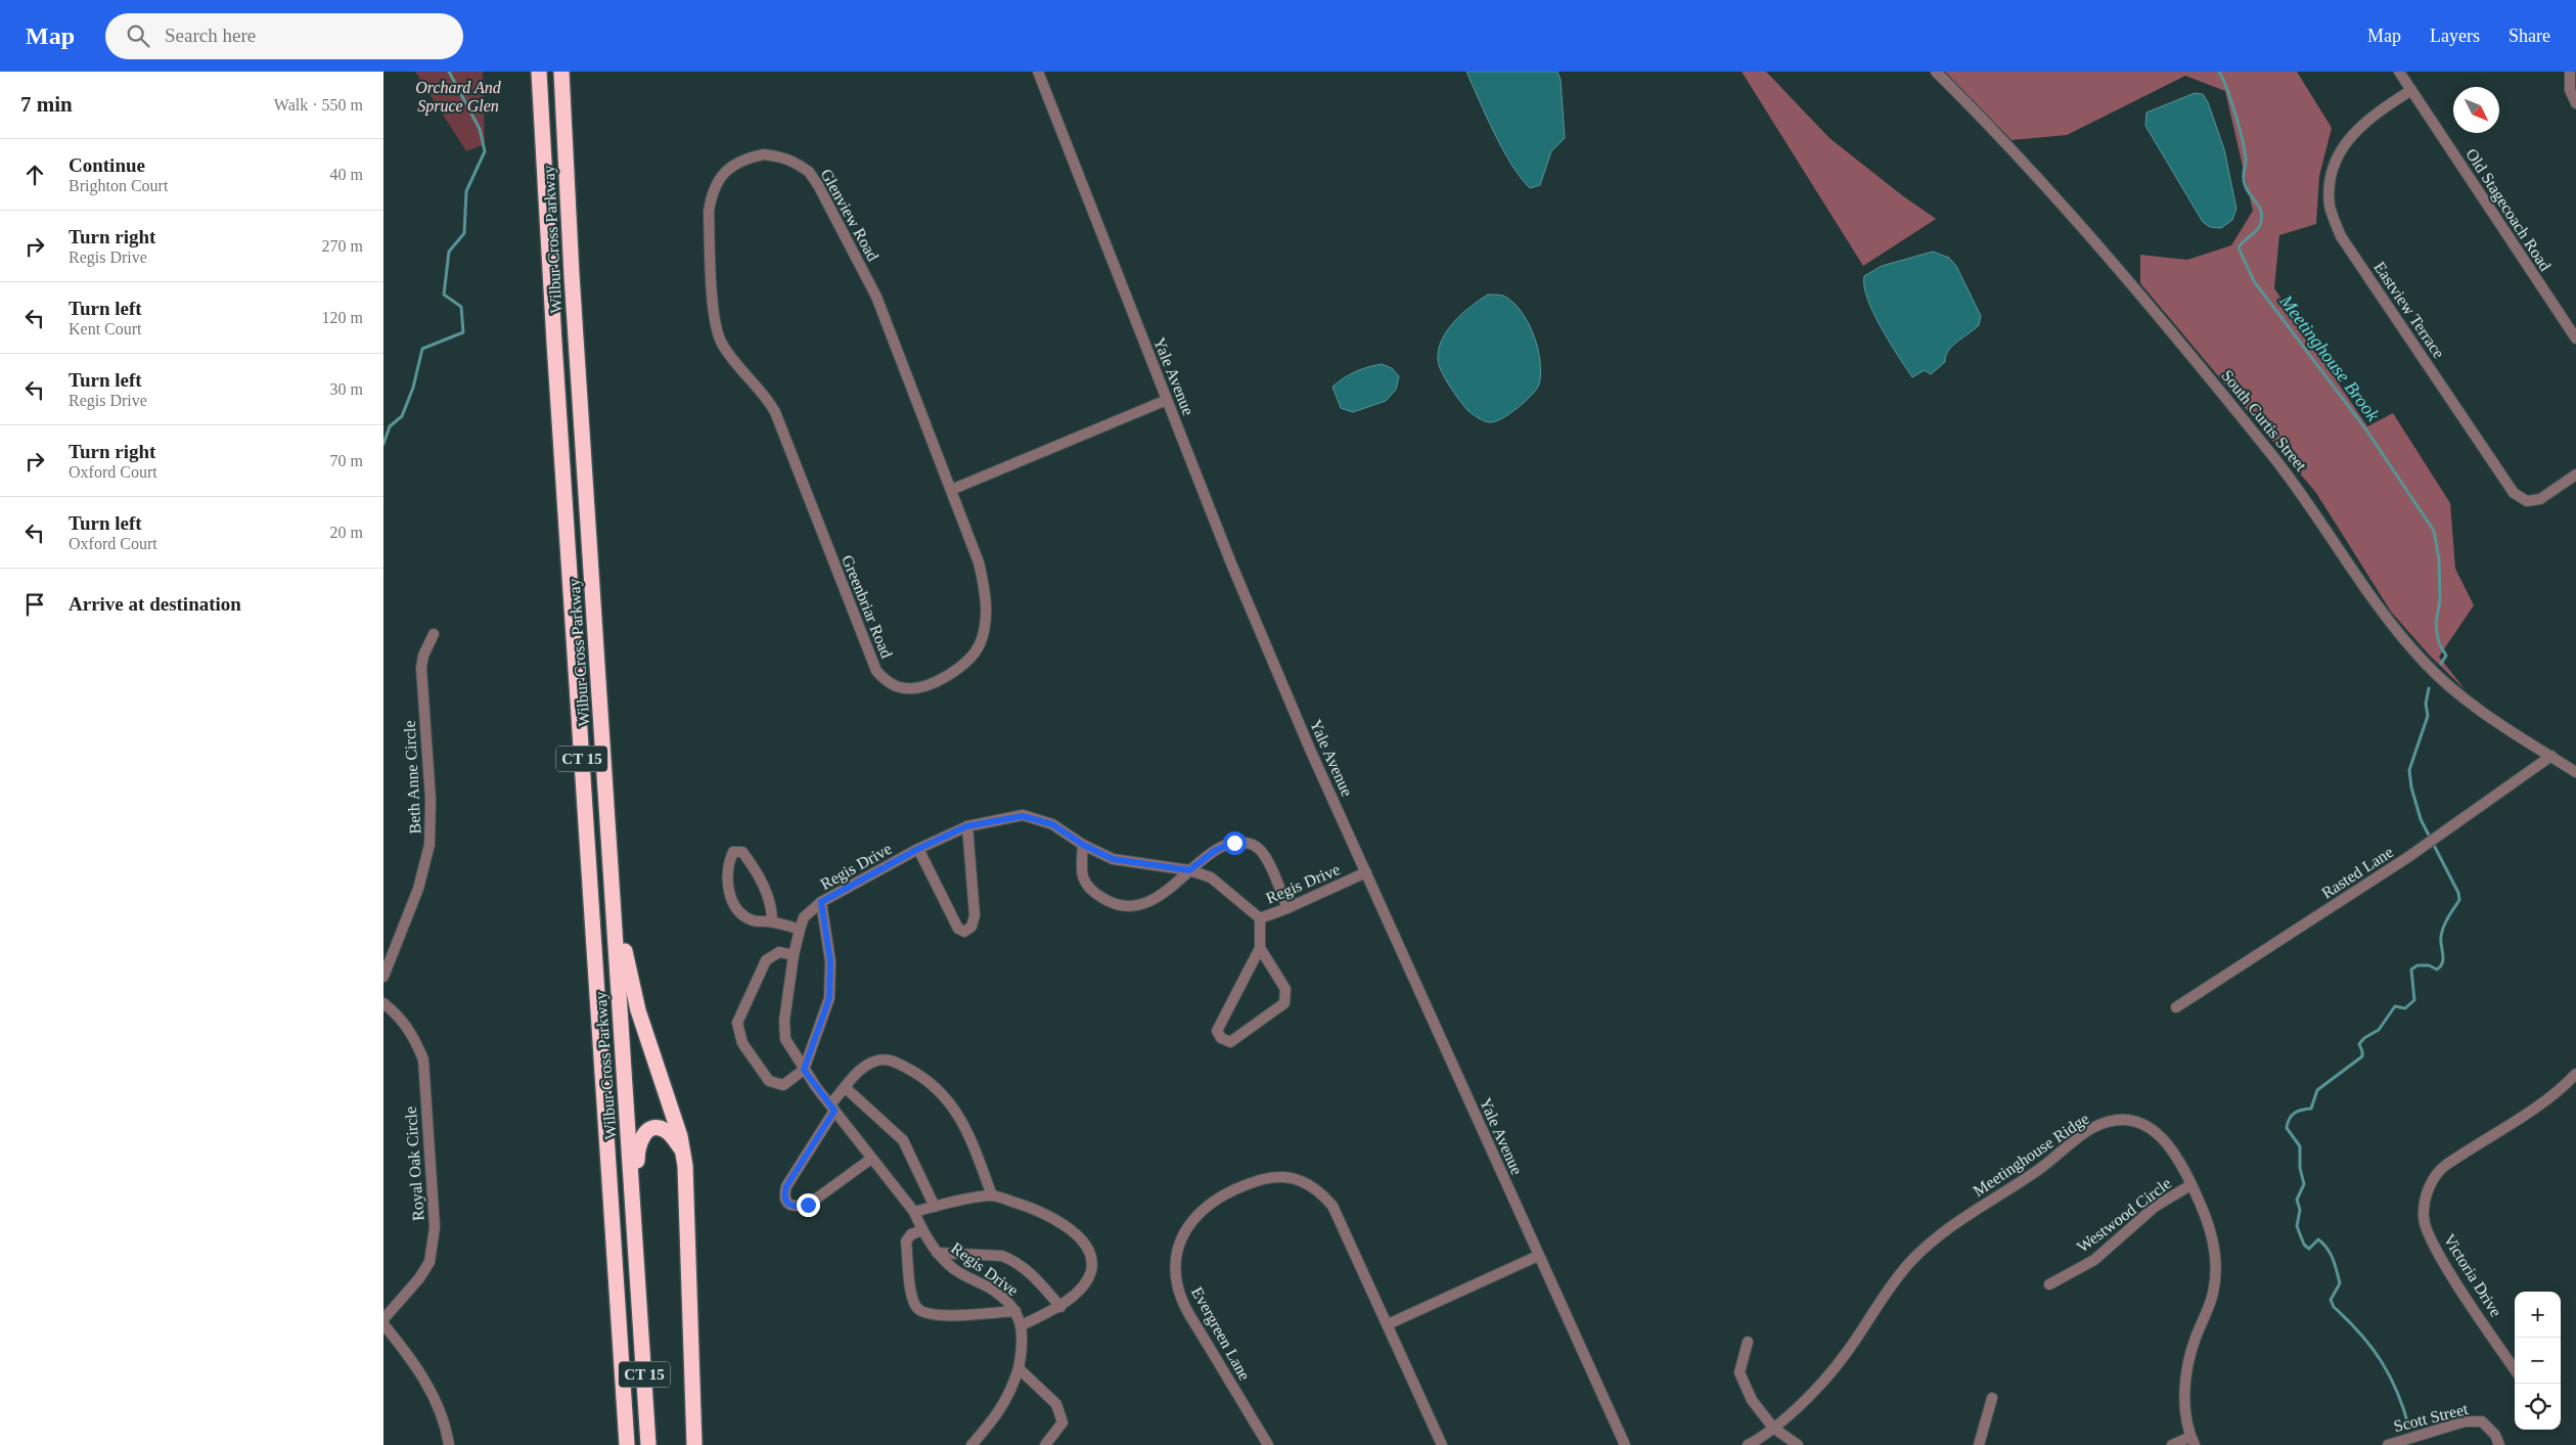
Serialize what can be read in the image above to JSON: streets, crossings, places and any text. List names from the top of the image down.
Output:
{
  "streets": {
    "highway": ["Wilbur Cross Parkway", "CT 15"],
    "street": [
      "Old Stagecoach Road",
      "Glenview Road",
      "Eastview Terrace",
      "Yale Avenue",
      "South Curtis Street",
      "Greenbriar Road",
      "Beth Anne Circle",
      "Regis Drive",
      "Rasted Lane",
      "Meetinghouse Ridge",
      "Royal Oak Circle",
      "Westwood Circle",
      "Victoria Drive",
      "Evergreen Lane",
      "Scott Street"
    ]
  },
  "crossings": [
    ["Old Stagecoach Road", "Eastview Terrace"],
    ["Glenview Road", "Greenbriar Road"],
    ["Yale Avenue", "Regis Drive"],
    ["South Curtis Street", "Rasted Lane"],
    ["Meetinghouse Ridge", "Westwood Circle"]
  ],
  "water": ["Meetinghouse Brook"],
  "parks": ["Orchard And Spruce Glen"],
  "north": "bottom right",
  "page": {
    "header": "Map",
    "search": "Search here",
    "nav": ["Map", "Layers", "Share"],
    "heading": ["7 min", "Walk · 550 m"],
    "list": [
      ["Continue", "Brighton Court", "40 m"],
      ["Turn right", "Regis Drive", "270 m"],
      ["Turn left", "Kent Court", "120 m"],
      ["Turn left", "Regis Drive", "30 m"],
      ["Turn right", "Oxford Court", "70 m"],
      ["Turn left", "Oxford Court", "20 m"],
      "Arrive at destination"
    ],
    "map_buttons": ["+", "−"]
  }
}
